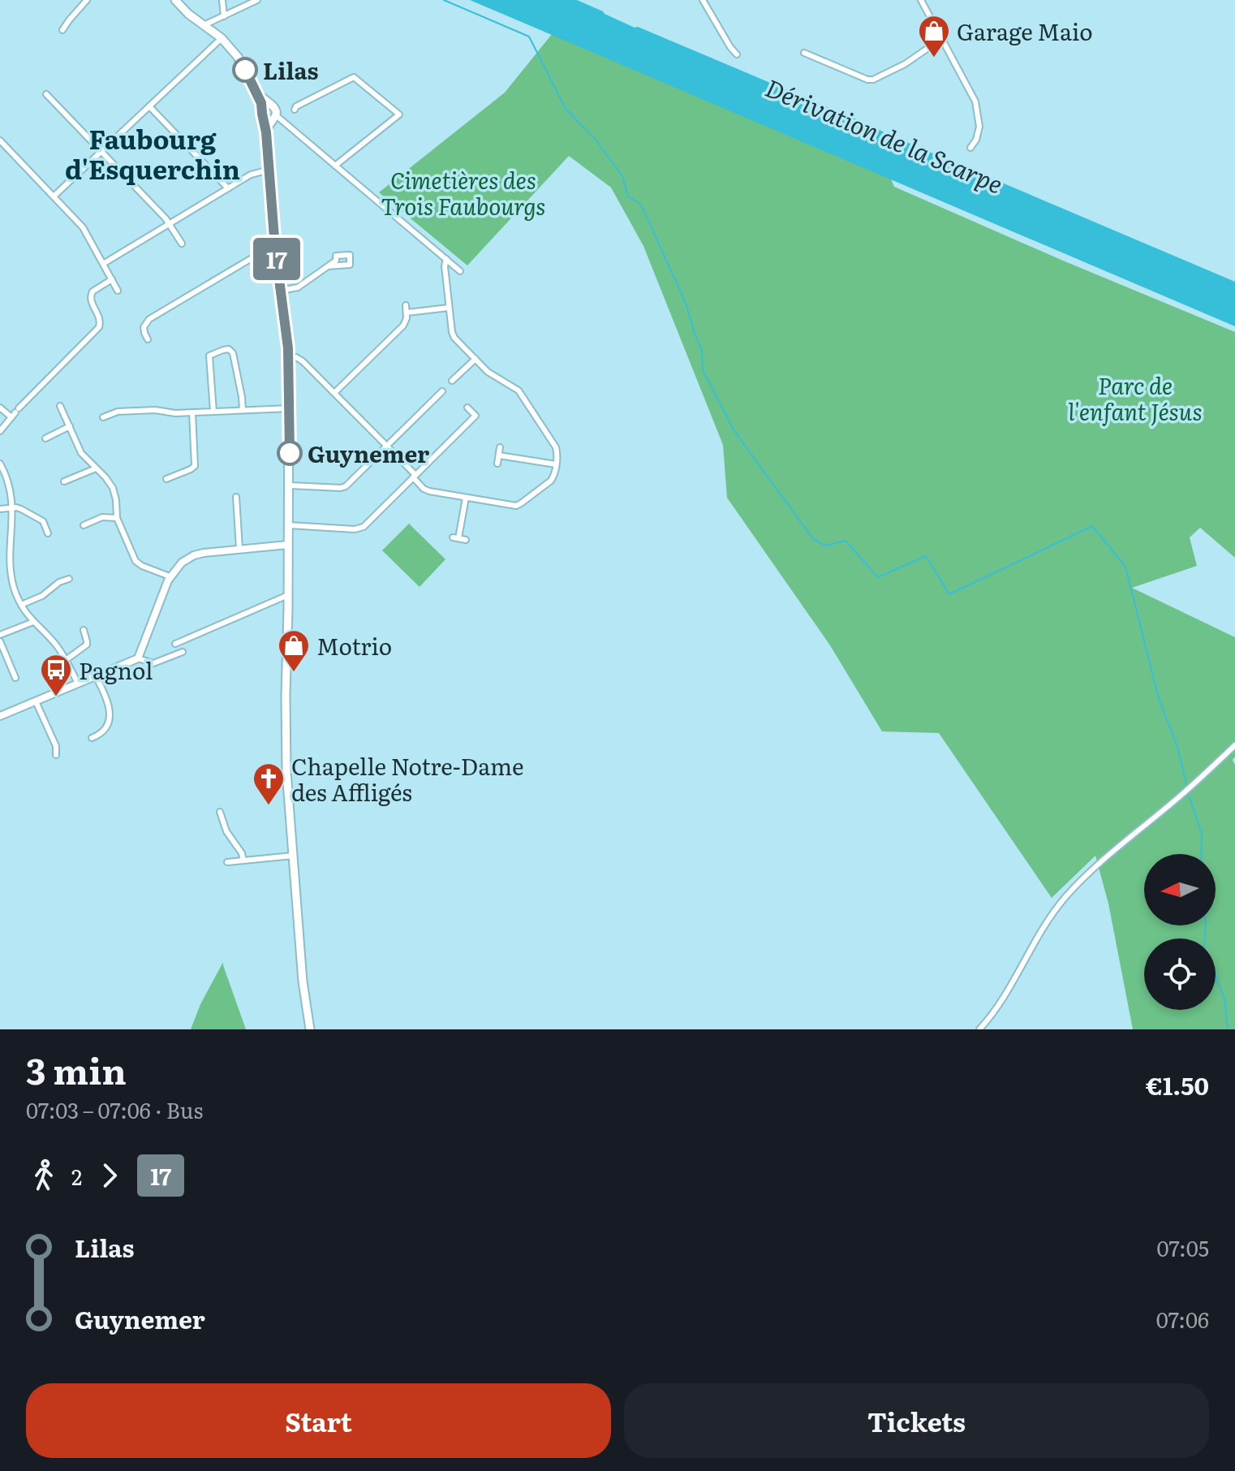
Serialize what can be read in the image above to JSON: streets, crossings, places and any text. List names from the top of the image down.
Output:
{
  "districts": ["Faubourg d'Esquerchin"],
  "water": ["Dérivation de la Scarpe"],
  "parks": ["Cimetières des Trois Faubourgs", "Parc de l'enfant Jésus"],
  "places": {
    "shop": ["Garage Maio", "Motrio"],
    "other": ["Lilas", "Guynemer"],
    "bus stop": ["Pagnol"],
    "church": ["Chapelle Notre-Dame des Affligés"]
  },
  "lines": ["bus line 17"],
  "north": "left",
  "page": {
    "on_map": "17",
    "heading": ["3 min", "07:03 – 07:06 · Bus", "€1.50"],
    "legs": ["2", "17"],
    "list": [
      {
        "name": "Lilas",
        "value": "07:05"
      },
      {
        "name": "Guynemer",
        "value": "07:06"
      }
    ],
    "buttons": ["Start", "Tickets"]
  }
}
